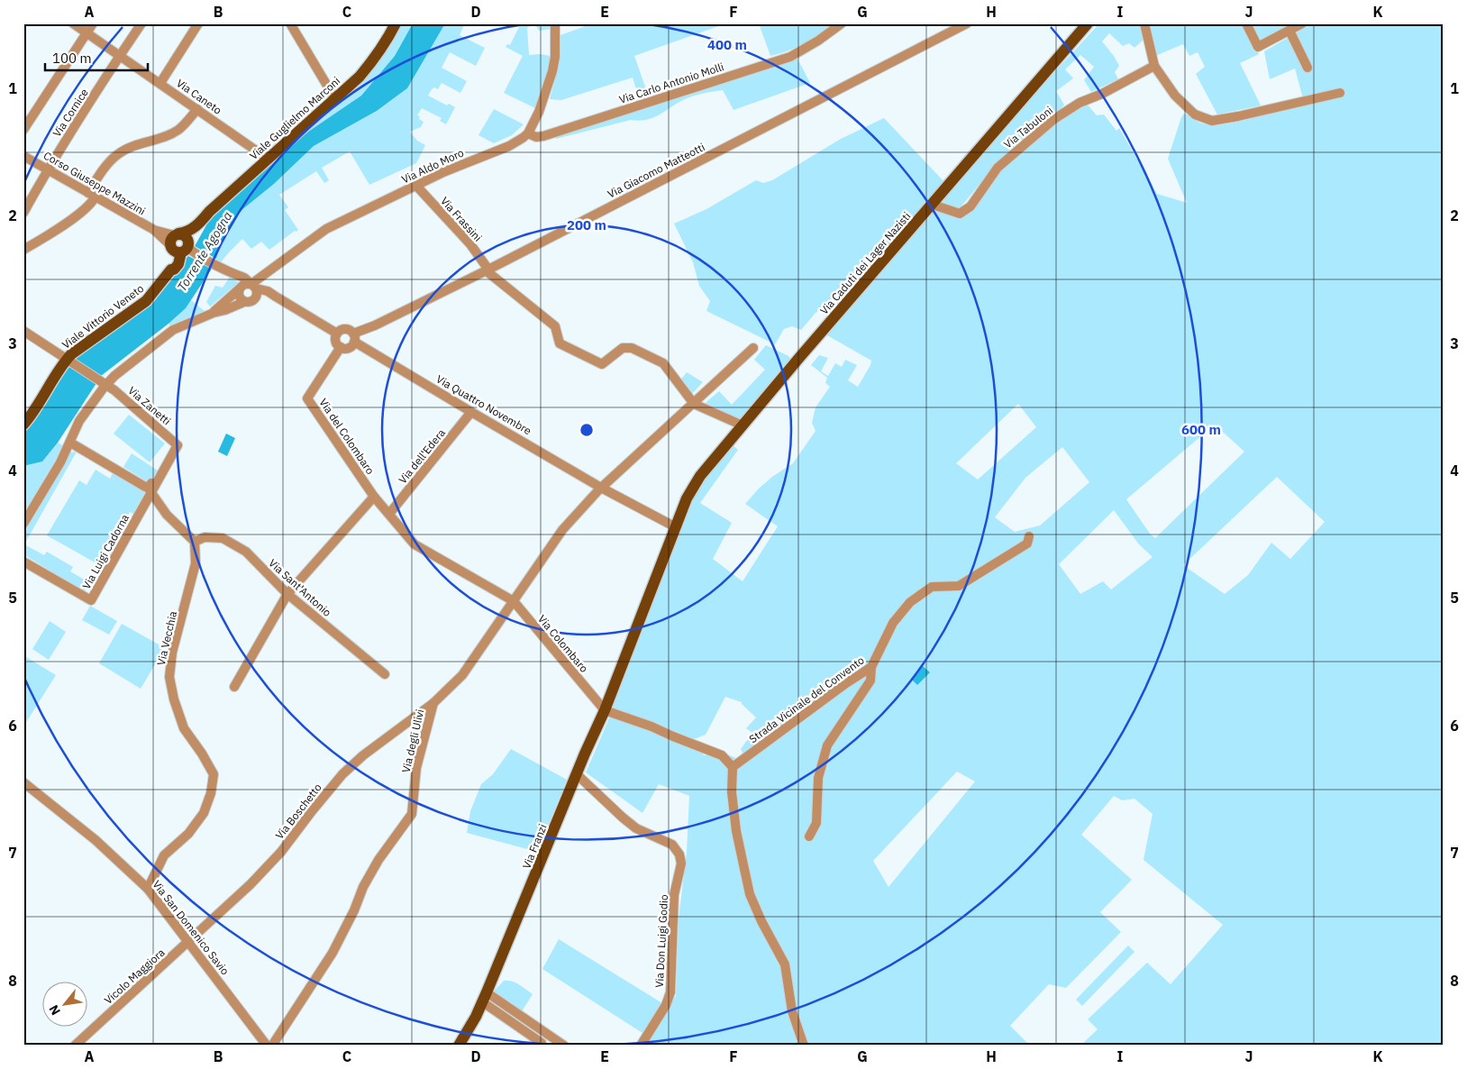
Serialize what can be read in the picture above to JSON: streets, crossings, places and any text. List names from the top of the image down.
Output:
{
  "streets": {
    "main road": [
      "Viale Guglielmo Marconi",
      "Via Caduti dei Lager Nazisti",
      "Viale Vittorio Veneto",
      "Via Franzi"
    ],
    "street": [
      "Via Carlo Antonio Molli",
      "Via Caneto",
      "Via Cornice",
      "Via Tabuloni",
      "Via Aldo Moro",
      "Via Giacomo Matteotti",
      "Corso Giuseppe Mazzini",
      "Via Frassini",
      "Via Quattro Novembre",
      "Via Zanetti",
      "Via del Colombaro",
      "Via dell'Edera",
      "Via Luigi Cadorna",
      "Via Sant'Antonio",
      "Via Vecchia",
      "Via Colombaro",
      "Strada Vicinale del Convento",
      "Via degli Ulivi",
      "Via Boschetto",
      "Via San Domenico Savio",
      "Via Don Luigi Godio",
      "Vicolo Maggiora"
    ]
  },
  "crossings": [
    ["Via Carlo Antonio Molli", "Via Aldo Moro"],
    ["Via Caneto", "Via Cornice"],
    ["Via Caneto", "Viale Guglielmo Marconi"],
    ["Via Cornice", "Corso Giuseppe Mazzini"],
    ["Viale Guglielmo Marconi", "Corso Giuseppe Mazzini"],
    ["Viale Guglielmo Marconi", "Viale Vittorio Veneto"],
    ["Via Tabuloni", "Via Caduti dei Lager Nazisti"],
    ["Via Aldo Moro", "Via Frassini"],
    ["Via Giacomo Matteotti", "Via Frassini"],
    ["Via Giacomo Matteotti", "Via Quattro Novembre"],
    ["Via Giacomo Matteotti", "Via del Colombaro"],
    ["Corso Giuseppe Mazzini", "Viale Vittorio Veneto"],
    ["Via Caduti dei Lager Nazisti", "Via Quattro Novembre"],
    ["Viale Vittorio Veneto", "Via Zanetti"],
    ["Via Quattro Novembre", "Via del Colombaro"],
    ["Via Quattro Novembre", "Via dell'Edera"],
    ["Via Quattro Novembre", "Via degli Ulivi"],
    ["Via Zanetti", "Via Luigi Cadorna"],
    ["Via del Colombaro", "Via dell'Edera"],
    ["Via del Colombaro", "Via Colombaro"],
    ["Via dell'Edera", "Via Colombaro"],
    ["Via Sant'Antonio", "Via Vecchia"],
    ["Via Vecchia", "Via San Domenico Savio"],
    ["Via Colombaro", "Via degli Ulivi"],
    ["Via Colombaro", "Via Franzi"],
    ["Via degli Ulivi", "Via Boschetto"],
    ["Via Boschetto", "Via San Domenico Savio"],
    ["Via Boschetto", "Vicolo Maggiora"],
    ["Via Franzi", "Via Don Luigi Godio"],
    ["Via San Domenico Savio", "Vicolo Maggiora"]
  ],
  "water": ["Torrente Agogna"],
  "scale_bar": "100 m",
  "north": "bottom left",
  "grid": {
    "columns": [
      "A",
      "B",
      "C",
      "D",
      "E",
      "F",
      "G",
      "H",
      "I",
      "J",
      "K"
    ],
    "rows": [
      "1",
      "2",
      "3",
      "4",
      "5",
      "6",
      "7",
      "8"
    ]
  },
  "rings": ["400 m", "200 m", "600 m"]
}
